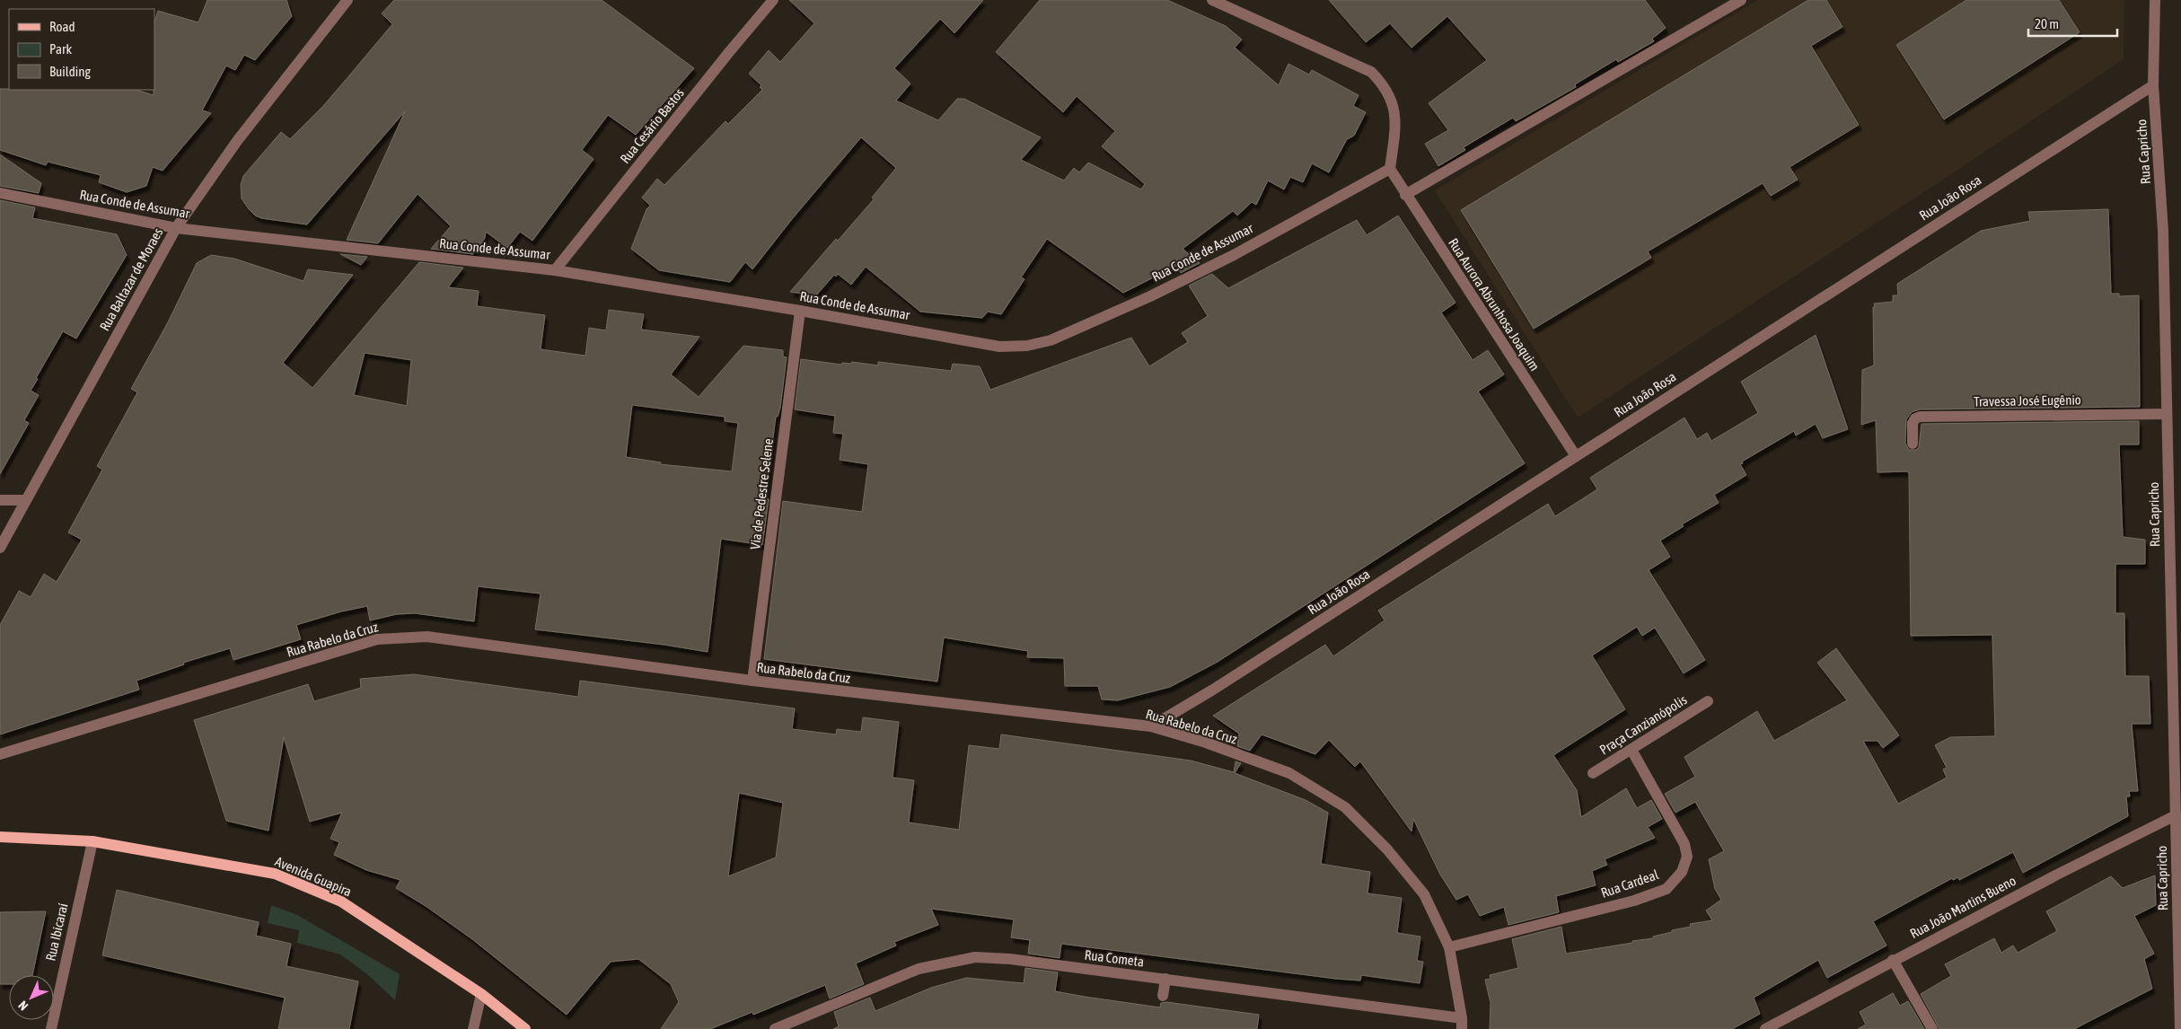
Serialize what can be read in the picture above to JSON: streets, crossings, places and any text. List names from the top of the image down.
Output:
{
  "streets": {
    "main road": ["Avenida Guapira"],
    "street": [
      "Rua Cesário Bastos",
      "Rua Capricho",
      "Rua João Rosa",
      "Rua Conde de Assumar",
      "Rua Baltazar de Moraes",
      "Rua Aurora Abrunhosa Joaquim",
      "Travessa José Eugênio",
      "Via de Pedestre Selene",
      "Rua Rabelo da Cruz",
      "Praça Canzianópolis",
      "Rua Cardeal",
      "Rua João Martins Bueno",
      "Rua Ibicaraí",
      "Rua Cometa"
    ]
  },
  "crossings": [
    ["Rua Cesário Bastos", "Rua Conde de Assumar"],
    ["Rua Capricho", "Rua João Rosa"],
    ["Rua Capricho", "Travessa José Eugênio"],
    ["Rua Capricho", "Rua João Martins Bueno"],
    ["Rua João Rosa", "Rua Aurora Abrunhosa Joaquim"],
    ["Rua João Rosa", "Rua Rabelo da Cruz"],
    ["Rua Conde de Assumar", "Rua Baltazar de Moraes"],
    ["Rua Conde de Assumar", "Rua Aurora Abrunhosa Joaquim"],
    ["Rua Conde de Assumar", "Via de Pedestre Selene"],
    ["Via de Pedestre Selene", "Rua Rabelo da Cruz"],
    ["Rua Rabelo da Cruz", "Rua Cardeal"],
    ["Rua Rabelo da Cruz", "Rua Cometa"],
    ["Praça Canzianópolis", "Rua Cardeal"],
    ["Avenida Guapira", "Rua Ibicaraí"]
  ],
  "legend": ["Road", "Park", "Building"],
  "scale_bar": "20 m",
  "north": "bottom left"
}
